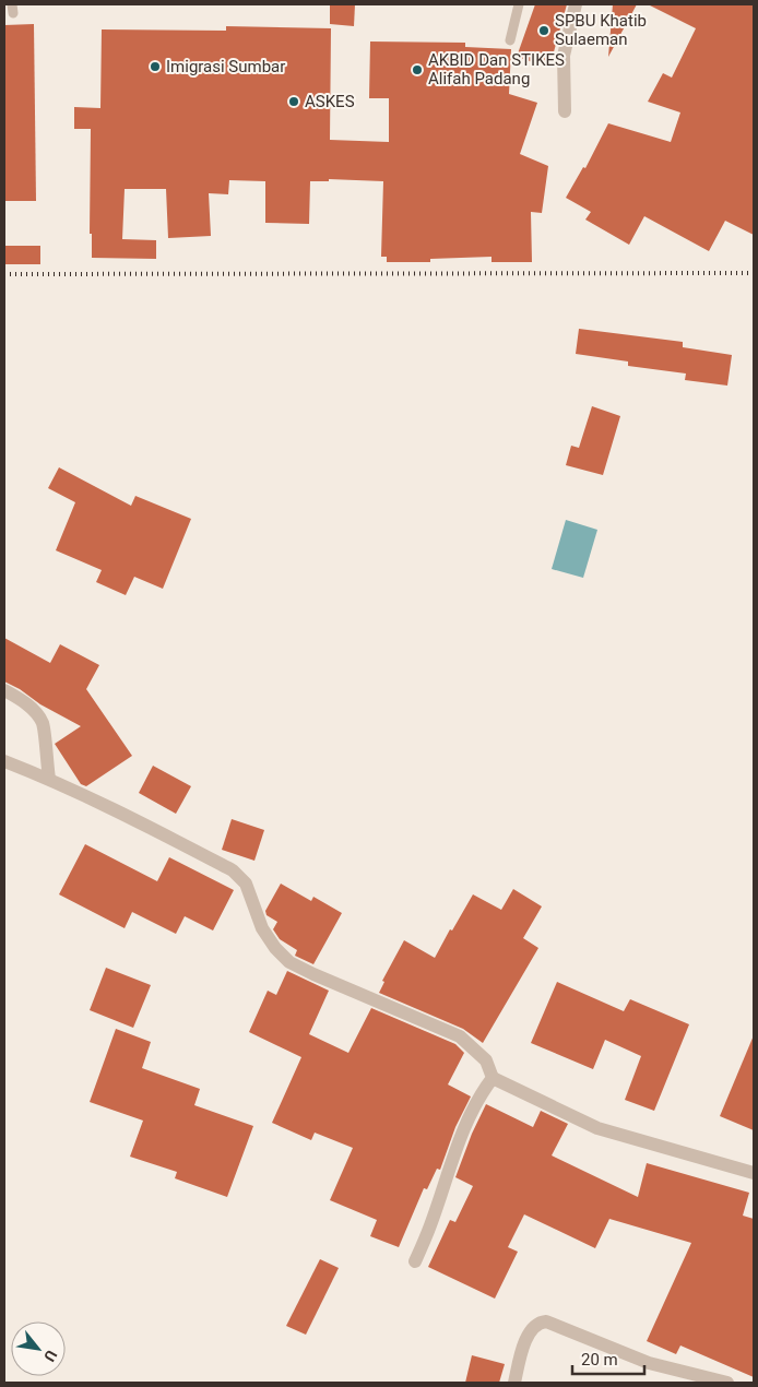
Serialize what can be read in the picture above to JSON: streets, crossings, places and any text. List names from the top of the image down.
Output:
{
  "places": [
    "SPBU Khatib Sulaeman",
    "Imigrasi Sumbar",
    "AKBID Dan STIKES Alifah Padang",
    "ASKES"
  ],
  "scale_bar": "20 m",
  "north": "bottom right"
}
